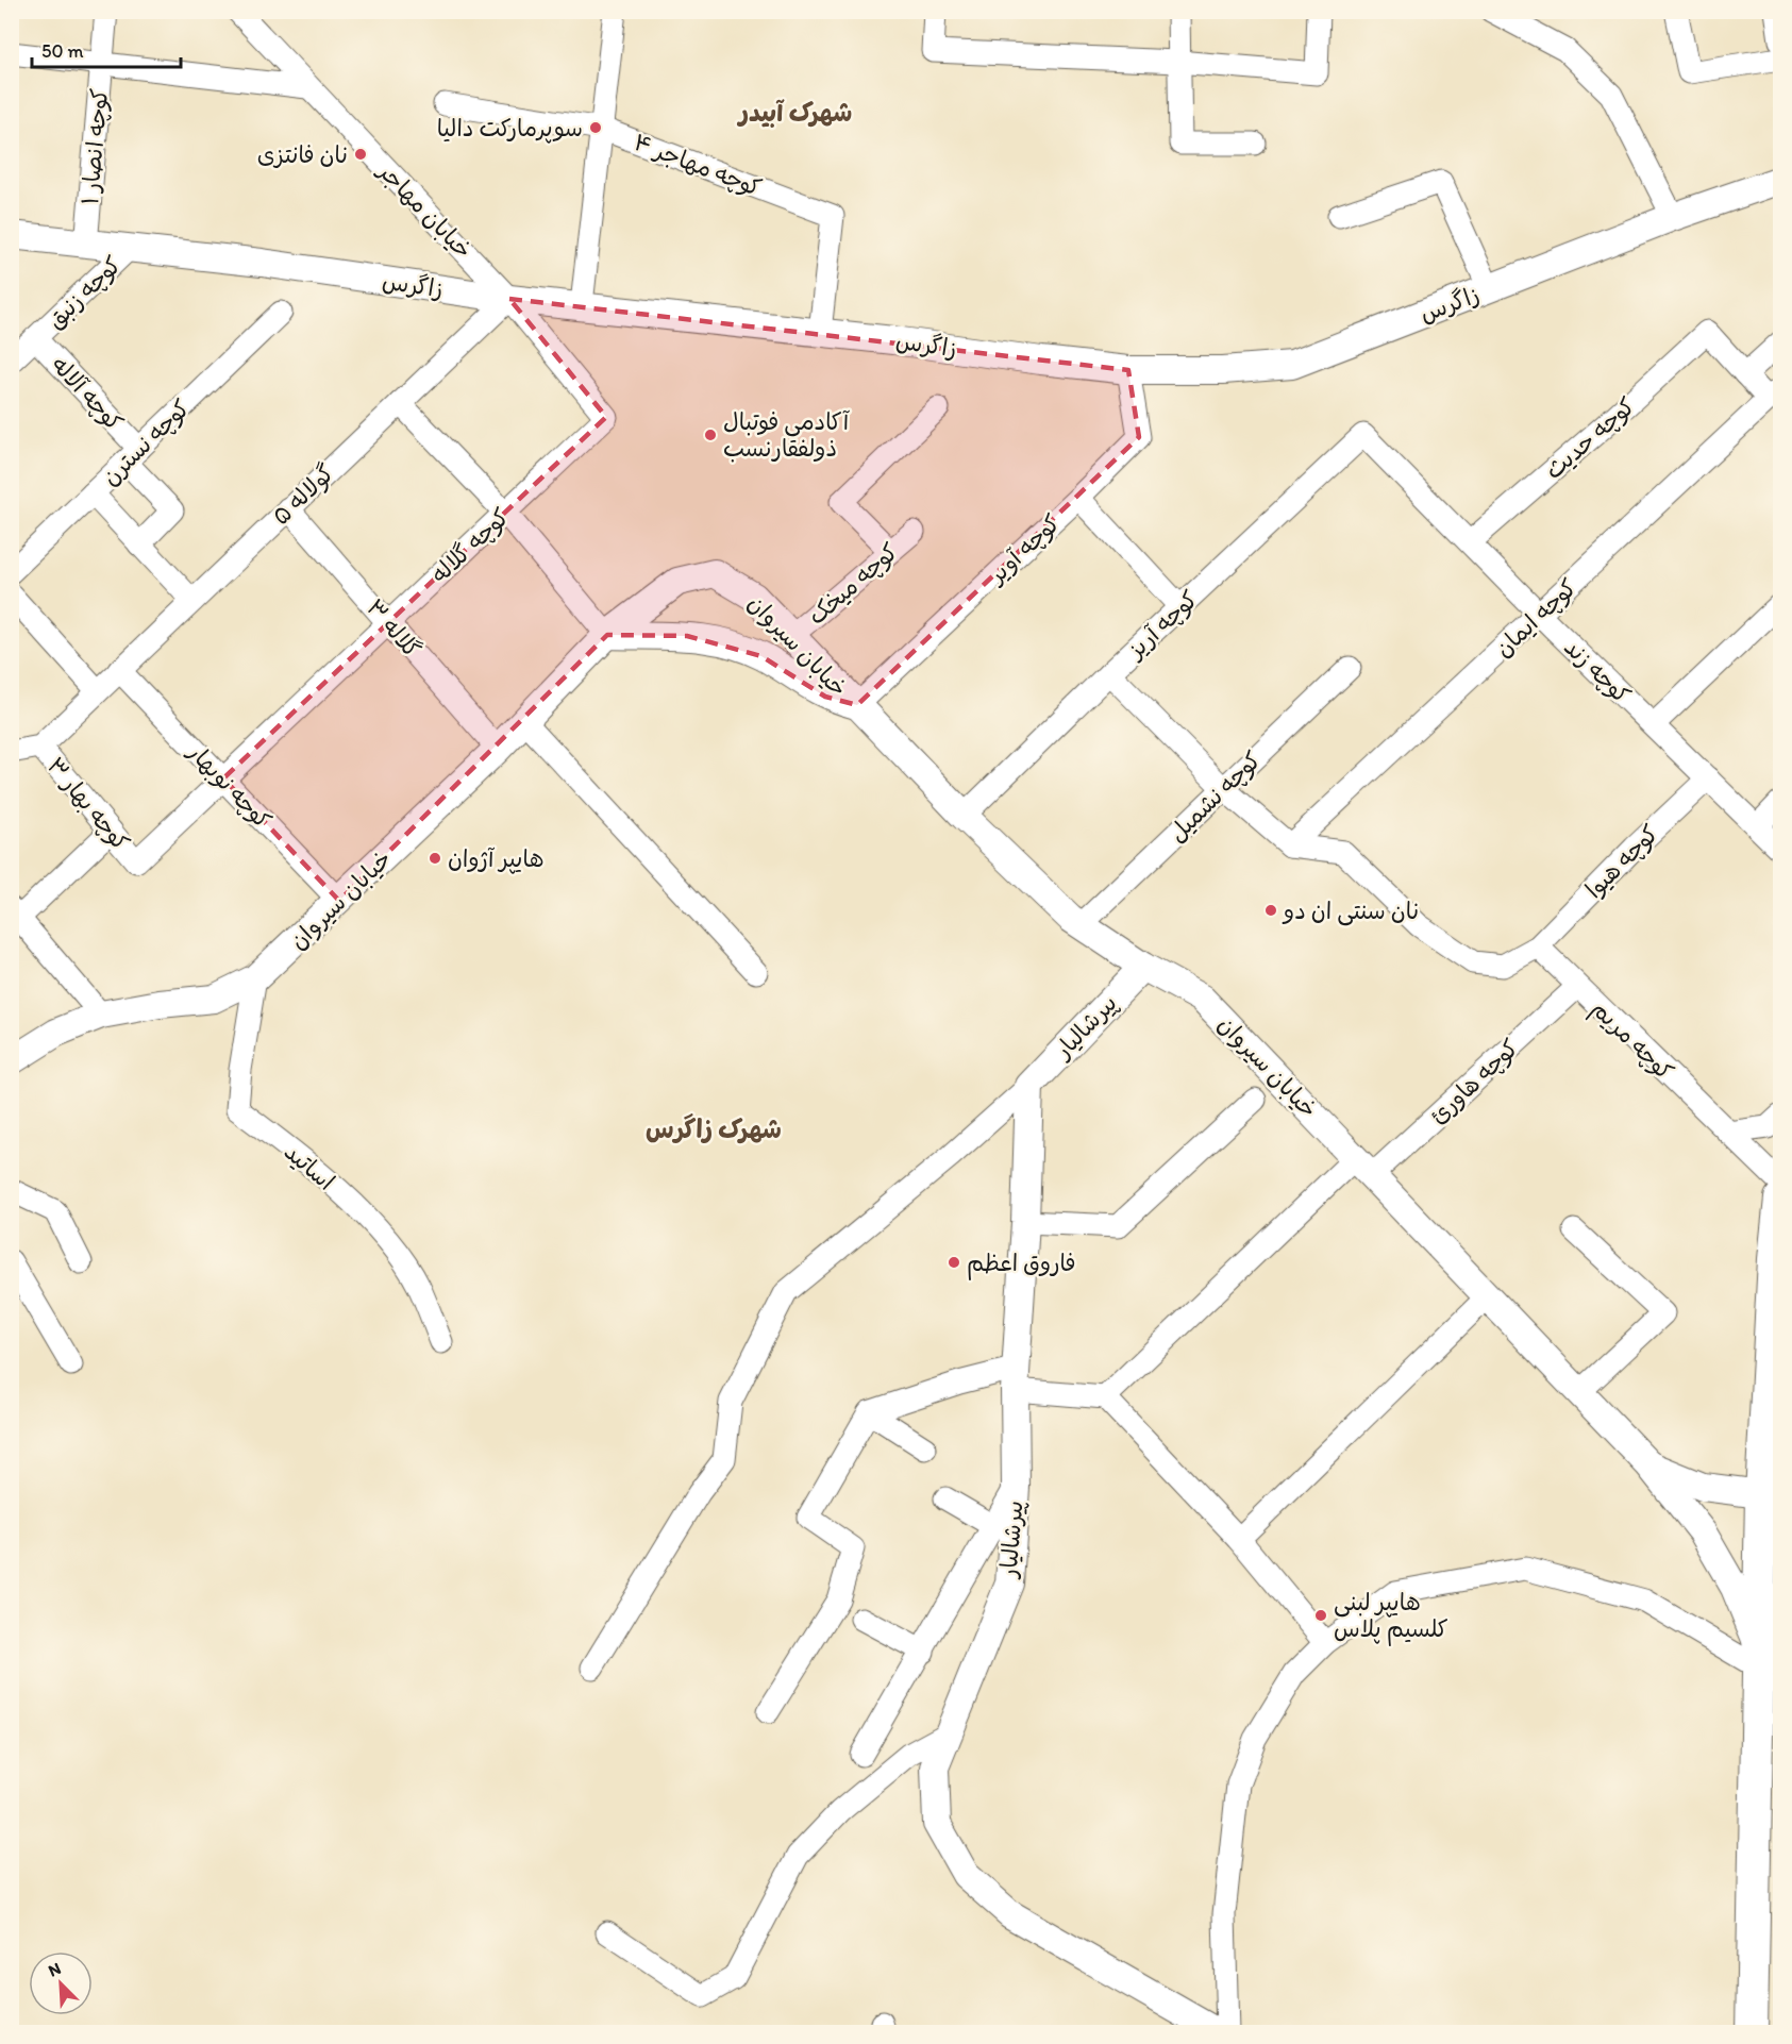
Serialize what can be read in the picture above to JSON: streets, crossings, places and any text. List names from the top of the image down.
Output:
{
  "streets": {
    "street": [
      "کوچه انصار ۱",
      "کوچه مهاجر ۴",
      "خیابان مهاجر",
      "زاگرس",
      "کوچه زنبق",
      "کوچه آلاله",
      "کوچه حدیث",
      "کوچه نسترن",
      "گولاله ۵",
      "کوچه گلاله",
      "کوچه آویر",
      "کوچه میخک",
      "کوچه ایمان",
      "کوچه آریز",
      "گلاله ۳",
      "خیابان سیروان",
      "کوچه زند",
      "کوچه نوبهار",
      "کوچه نشمیل",
      "کوچه بهار ۳",
      "کوچه هیوا",
      "پیرشالیار",
      "کوچه مریم",
      "کوچه هاورئ",
      "اساتید"
    ]
  },
  "crossings": [
    ["کوچه انصار ۱", "زاگرس"],
    ["کوچه مهاجر ۴", "زاگرس"],
    ["خیابان مهاجر", "زاگرس"],
    ["خیابان مهاجر", "گولاله ۵"],
    ["خیابان مهاجر", "کوچه گلاله"],
    ["زاگرس", "کوچه زنبق"],
    ["زاگرس", "گولاله ۵"],
    ["زاگرس", "کوچه گلاله"],
    ["زاگرس", "کوچه آویر"],
    ["کوچه زنبق", "کوچه آلاله"],
    ["کوچه آلاله", "کوچه نسترن"],
    ["کوچه حدیث", "کوچه زند"],
    ["گولاله ۵", "کوچه گلاله"],
    ["گولاله ۵", "گلاله ۳"],
    ["گولاله ۵", "کوچه نوبهار"],
    ["گولاله ۵", "کوچه بهار ۳"],
    ["کوچه گلاله", "گلاله ۳"],
    ["کوچه گلاله", "کوچه نوبهار"],
    ["کوچه گلاله", "کوچه بهار ۳"],
    ["کوچه آویر", "خیابان سیروان"],
    ["کوچه میخک", "خیابان سیروان"],
    ["کوچه ایمان", "کوچه زند"],
    ["کوچه ایمان", "کوچه هیوا"],
    ["کوچه آریز", "خیابان سیروان"],
    ["کوچه آریز", "کوچه زند"],
    ["گلاله ۳", "خیابان سیروان"],
    ["خیابان سیروان", "کوچه نوبهار"],
    ["خیابان سیروان", "کوچه نشمیل"],
    ["خیابان سیروان", "پیرشالیار"],
    ["خیابان سیروان", "کوچه هاورئ"],
    ["خیابان سیروان", "اساتید"],
    ["کوچه زند", "کوچه هیوا"],
    ["کوچه هیوا", "کوچه مریم"],
    ["کوچه مریم", "کوچه هاورئ"]
  ],
  "districts": ["شهرک آبیدر", "شهرک زاگرس"],
  "places": [
    "سوپرمارکت دالیا",
    "نان فانتزی",
    "آکادمی فوتبال ذولفقارنسب",
    "هایپر آژوان",
    "نان سنتی ان دو",
    "فاروق اعظم",
    "هایپر لبنی کلسیم پلاس"
  ],
  "scale_bar": "50 m",
  "north": "top left"
}
